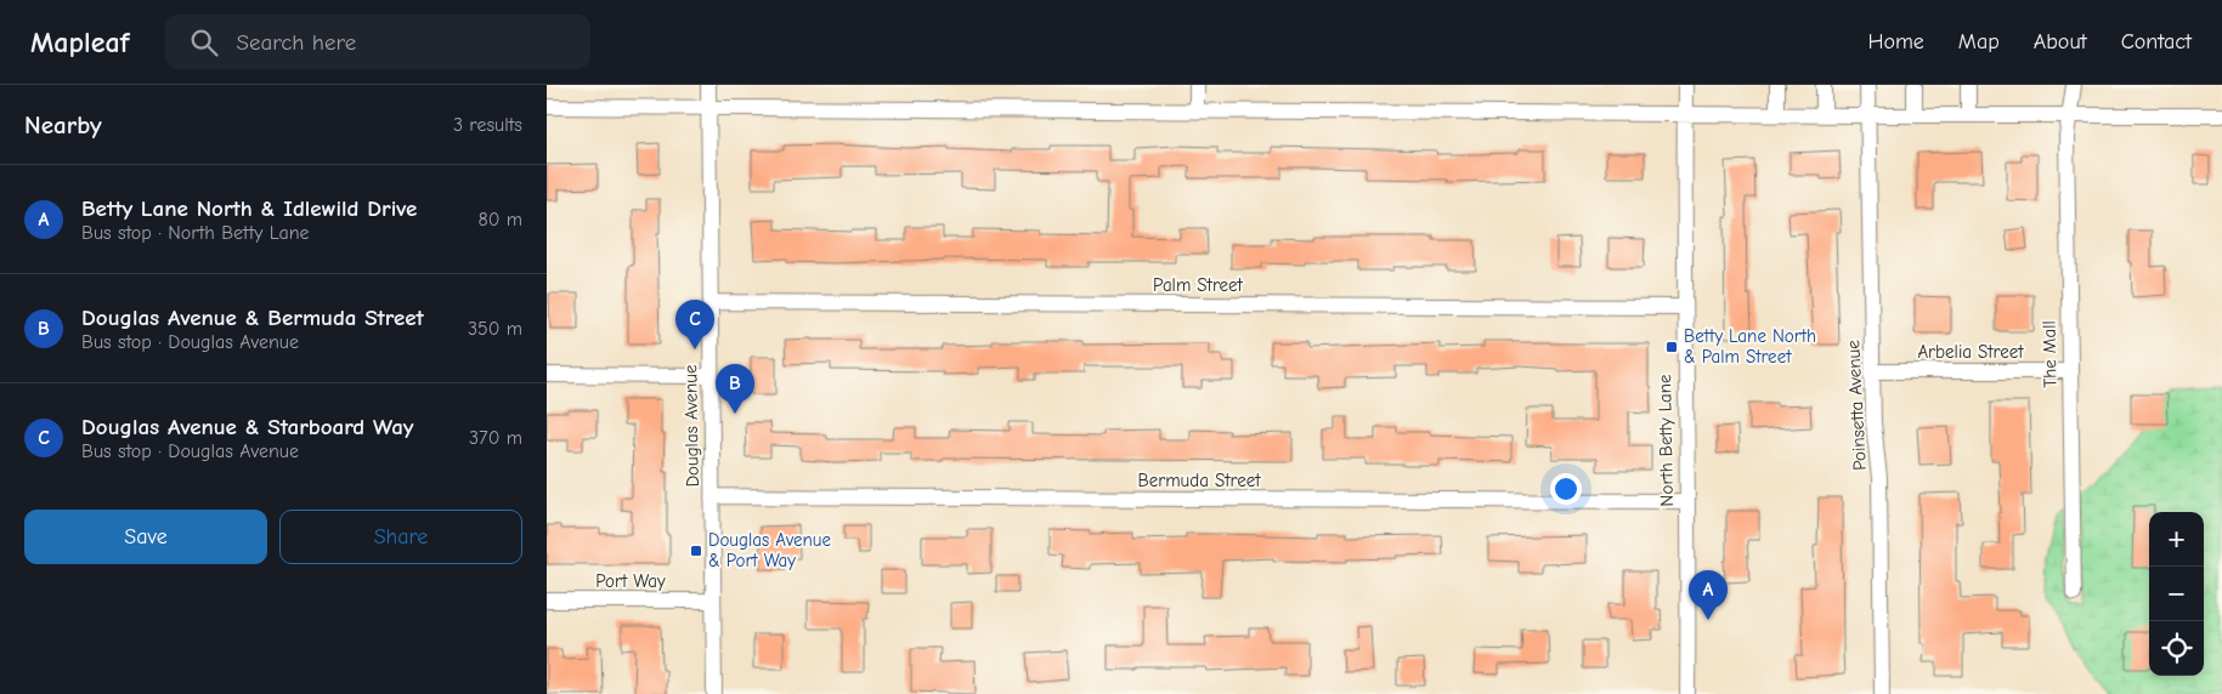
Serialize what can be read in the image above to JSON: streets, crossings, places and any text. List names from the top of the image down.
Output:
{
  "streets": {
    "street": [
      "Palm Street",
      "Arbelia Street",
      "The Mall",
      "Poinsetta Avenue",
      "Douglas Avenue",
      "North Betty Lane",
      "Bermuda Street",
      "Port Way"
    ]
  },
  "crossings": [
    ["Palm Street", "Douglas Avenue"],
    ["Palm Street", "North Betty Lane"],
    ["Arbelia Street", "The Mall"],
    ["Arbelia Street", "Poinsetta Avenue"],
    ["Douglas Avenue", "Bermuda Street"],
    ["Douglas Avenue", "Port Way"],
    ["North Betty Lane", "Bermuda Street"]
  ],
  "places": {
    "transit": ["Betty Lane North & Palm Street", "Douglas Avenue & Port Way"]
  },
  "page": {
    "header": "Mapleaf",
    "search": "Search here",
    "nav": [
      "Home",
      "Map",
      "About",
      "Contact"
    ],
    "heading": ["Nearby", "3 results"],
    "list": [
      {
        "mark": "A",
        "name": "Betty Lane North & Idlewild Drive",
        "note": "Bus stop · North Betty Lane",
        "value": "80 m"
      },
      {
        "mark": "B",
        "name": "Douglas Avenue & Bermuda Street",
        "note": "Bus stop · Douglas Avenue",
        "value": "350 m"
      },
      {
        "mark": "C",
        "name": "Douglas Avenue & Starboard Way",
        "note": "Bus stop · Douglas Avenue",
        "value": "370 m"
      }
    ],
    "pins": ["C", "B", "A"],
    "buttons": ["Save", "Share"],
    "map_buttons": ["+", "−"]
  }
}
